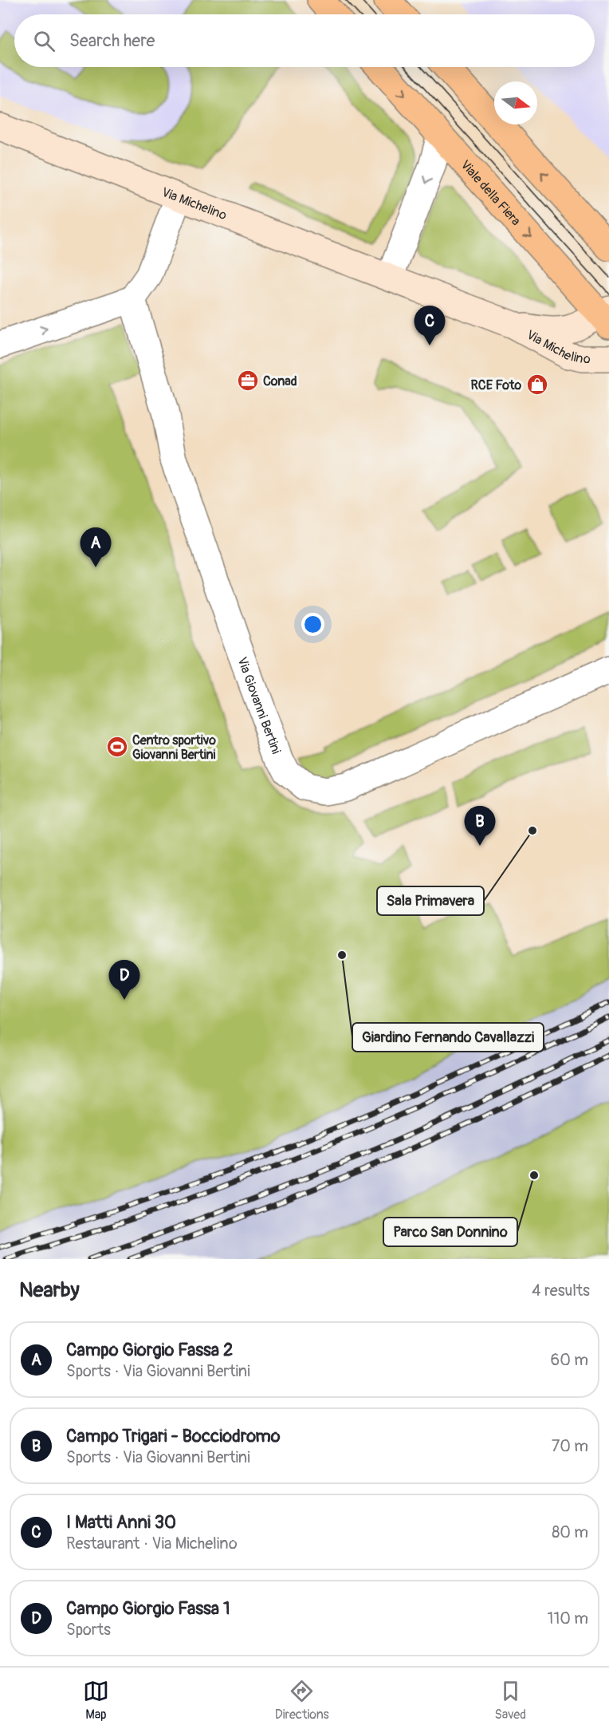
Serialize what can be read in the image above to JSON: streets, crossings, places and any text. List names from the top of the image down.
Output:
{
  "streets": {
    "main road": ["Viale della Fiera"],
    "street": ["Via Michelino", "Via Giovanni Bertini"]
  },
  "crossings": [
    ["Viale della Fiera", "Via Michelino"]
  ],
  "places": {
    "office": ["Conad"],
    "shop": ["RCE Foto"],
    "sports": ["Centro sportivo Giovanni Bertini"],
    "other": ["Sala Primavera", "Giardino Fernando Cavallazzi", "Parco San Donnino"]
  },
  "north": "right",
  "page": {
    "search": "Search here",
    "pins": [
      "C",
      "A",
      "B",
      "D"
    ],
    "heading": ["Nearby", "4 results"],
    "list": [
      {
        "mark": "A",
        "name": "Campo Giorgio Fassa 2",
        "note": "Sports · Via Giovanni Bertini",
        "value": "60 m"
      },
      {
        "mark": "B",
        "name": "Campo Trigari - Bocciodromo",
        "note": "Sports · Via Giovanni Bertini",
        "value": "70 m"
      },
      {
        "mark": "C",
        "name": "I Matti Anni 30",
        "note": "Restaurant · Via Michelino",
        "value": "80 m"
      },
      {
        "mark": "D",
        "name": "Campo Giorgio Fassa 1",
        "note": "Sports",
        "value": "110 m"
      }
    ],
    "nav": ["Map", "Directions", "Saved"]
  }
}
